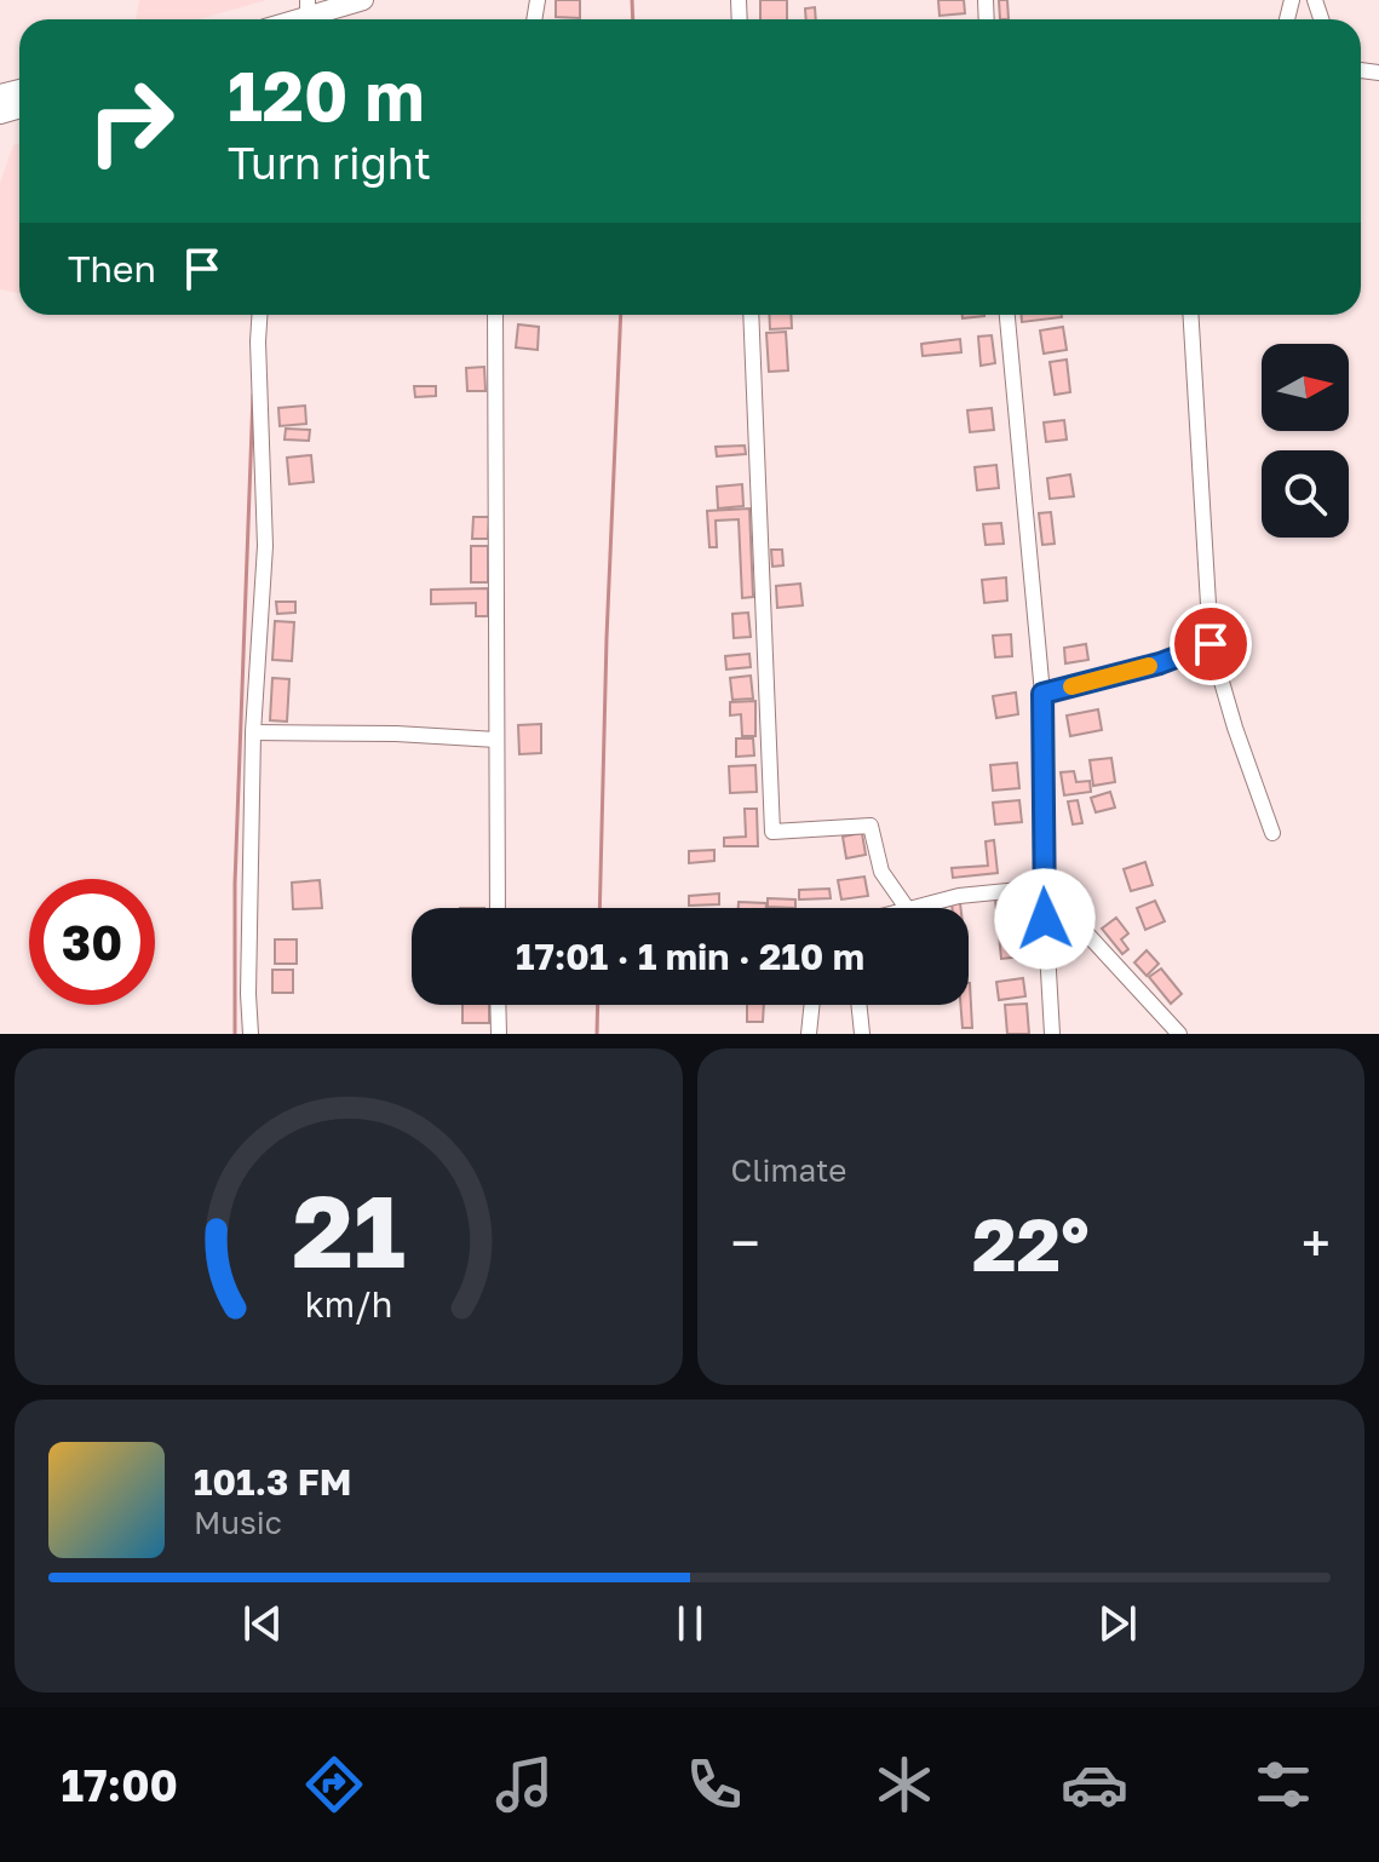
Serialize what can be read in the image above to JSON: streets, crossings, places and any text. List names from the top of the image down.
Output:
{
  "north": "right",
  "page": {
    "turn": ["120 m", "Turn right"],
    "then": "Then",
    "limit": "30",
    "trip": "17:01 · 1 min · 210 m",
    "tile": "Climate",
    "heat": ["−", "22°", "+"],
    "song": ["101.3 FM", "Music"],
    "tabs": "17:00",
    "gauge": ["21", "km/h"]
  }
}
